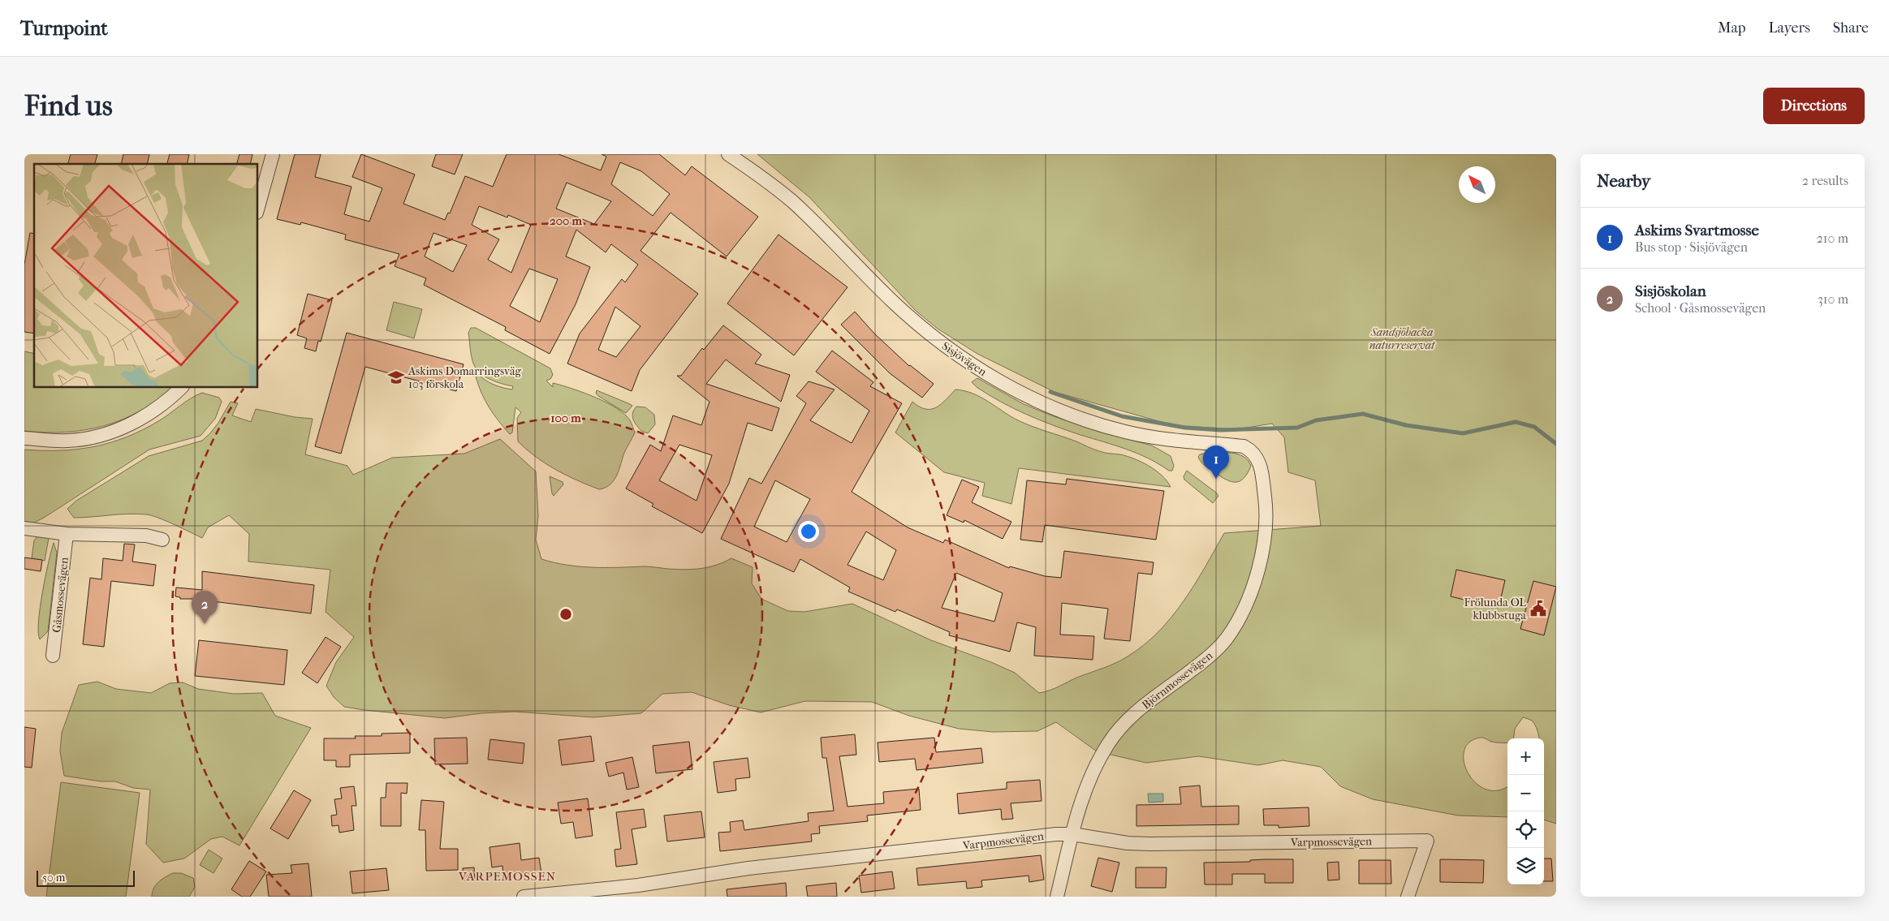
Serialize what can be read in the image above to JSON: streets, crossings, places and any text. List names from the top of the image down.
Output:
{
  "streets": {
    "street": [
      "Sisjövägen",
      "Gåsmossevägen",
      "Björnmossevägen",
      "Varpmossevägen"
    ]
  },
  "crossings": [
    ["Sisjövägen", "Björnmossevägen"],
    ["Björnmossevägen", "Varpmossevägen"]
  ],
  "districts": ["VARPEMOSSEN"],
  "parks": ["Sandsjöbacka naturreservat"],
  "places": {
    "school or university": ["Askims Domarringsväg 103 förskola"],
    "public building": ["Frölunda OL klubbstuga"]
  },
  "scale_bar": "50 m",
  "north": "top left",
  "page": {
    "header": "Turnpoint",
    "nav": ["Map", "Layers", "Share"],
    "buttons": "Directions",
    "title": "Find us",
    "heading": ["Nearby", "2 results"],
    "list": [
      {
        "mark": "1",
        "name": "Askims Svartmosse",
        "note": "Bus stop · Sisjövägen",
        "value": "210 m"
      },
      {
        "mark": "2",
        "name": "Sisjöskolan",
        "note": "School · Gåsmossevägen",
        "value": "310 m"
      }
    ],
    "pins": ["1", "2"],
    "map_buttons": ["+", "−"],
    "scale": "50 m"
  },
  "rings": ["200 m", "100 m"]
}
